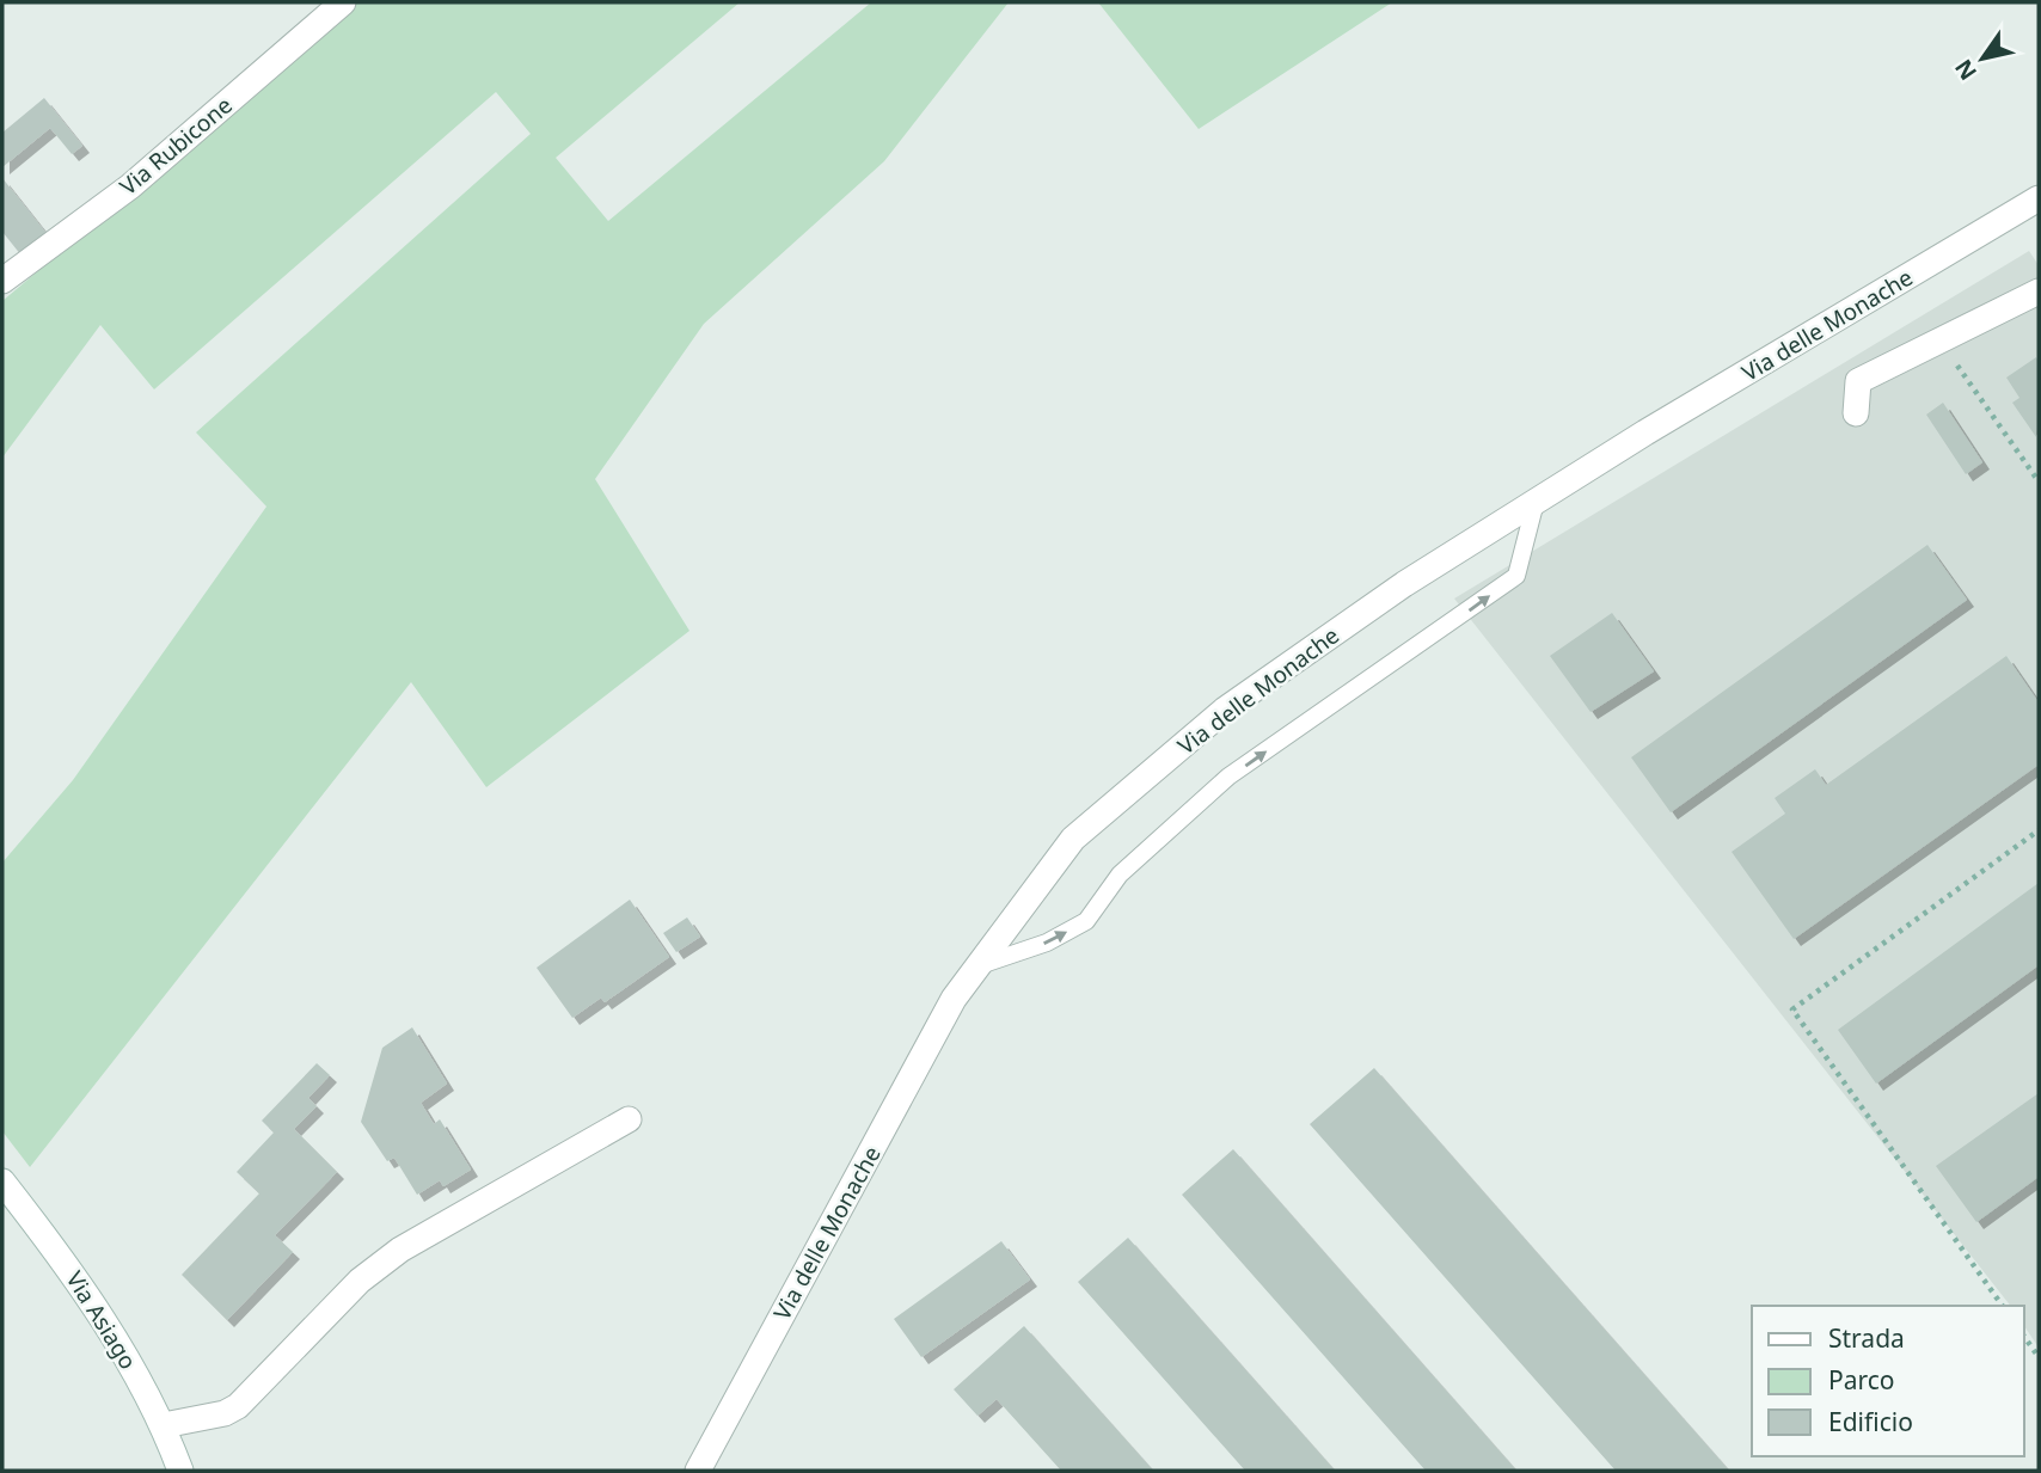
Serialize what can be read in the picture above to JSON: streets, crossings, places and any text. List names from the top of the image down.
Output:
{
  "streets": {
    "street": ["Via Rubicone", "Via delle Monache", "Via Asiago"]
  },
  "legend": ["Strada", "Parco", "Edificio"],
  "north": "bottom left"
}
